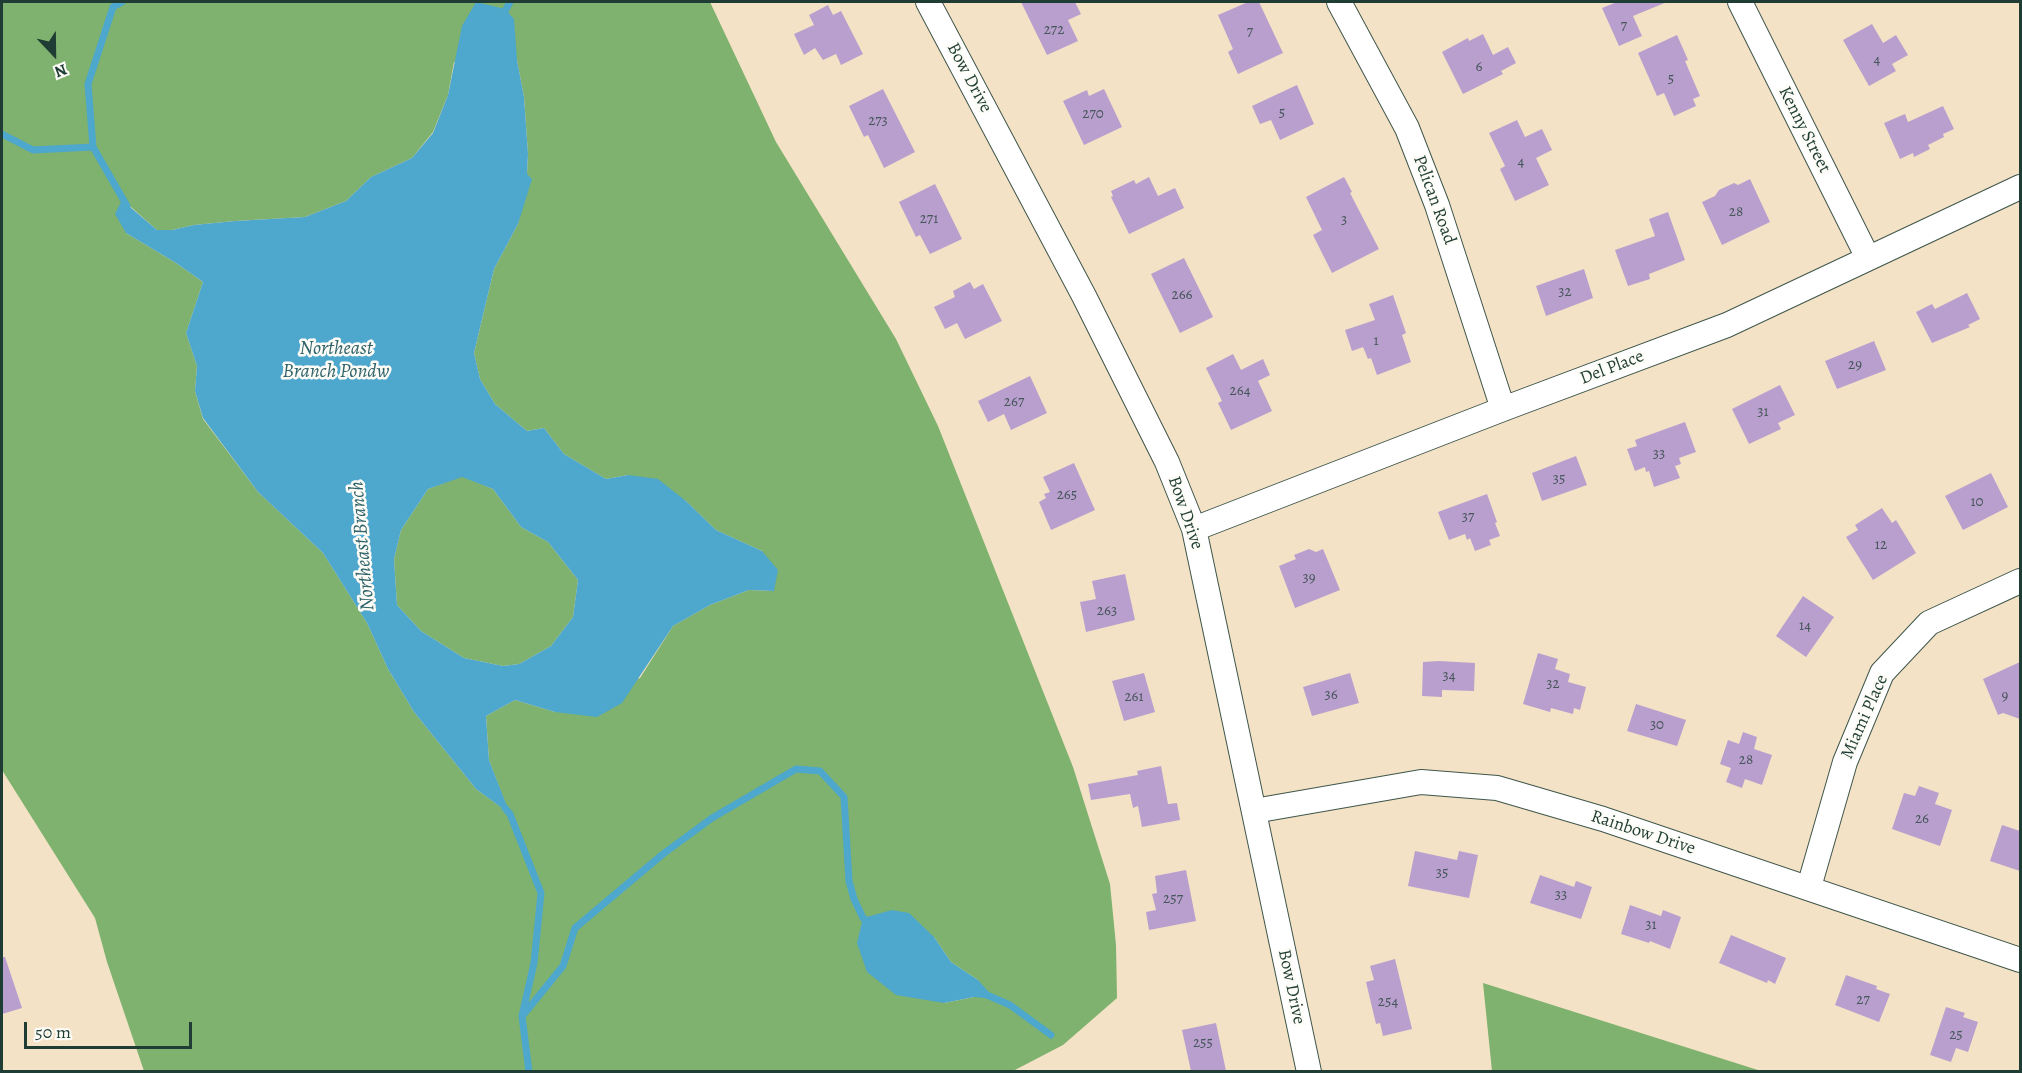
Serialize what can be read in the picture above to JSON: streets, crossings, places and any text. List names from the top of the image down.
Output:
{
  "streets": {
    "street": [
      "Bow Drive",
      "Kenny Street",
      "Pelican Road",
      "Del Place",
      "Miami Place",
      "Rainbow Drive"
    ]
  },
  "crossings": [
    ["Bow Drive", "Del Place"],
    ["Bow Drive", "Rainbow Drive"],
    ["Kenny Street", "Del Place"],
    ["Pelican Road", "Del Place"],
    ["Miami Place", "Rainbow Drive"]
  ],
  "water": ["Northeast Branch Pondw", "Northeast Branch"],
  "house_numbers": [
    "7",
    "272",
    "7",
    "4",
    "6",
    "5",
    "5",
    "270",
    "273",
    "4",
    "28",
    "271",
    "3",
    "32",
    "266",
    "1",
    "29",
    "264",
    "267",
    "31",
    "33",
    "35",
    "265",
    "10",
    "37",
    "12",
    "39",
    "263",
    "14",
    "34",
    "32",
    "36",
    "9",
    "261",
    "30",
    "28",
    "26",
    "35",
    "33",
    "257",
    "31",
    "27",
    "254",
    "25",
    "255"
  ],
  "scale_bar": "50 m",
  "north": "bottom"
}
